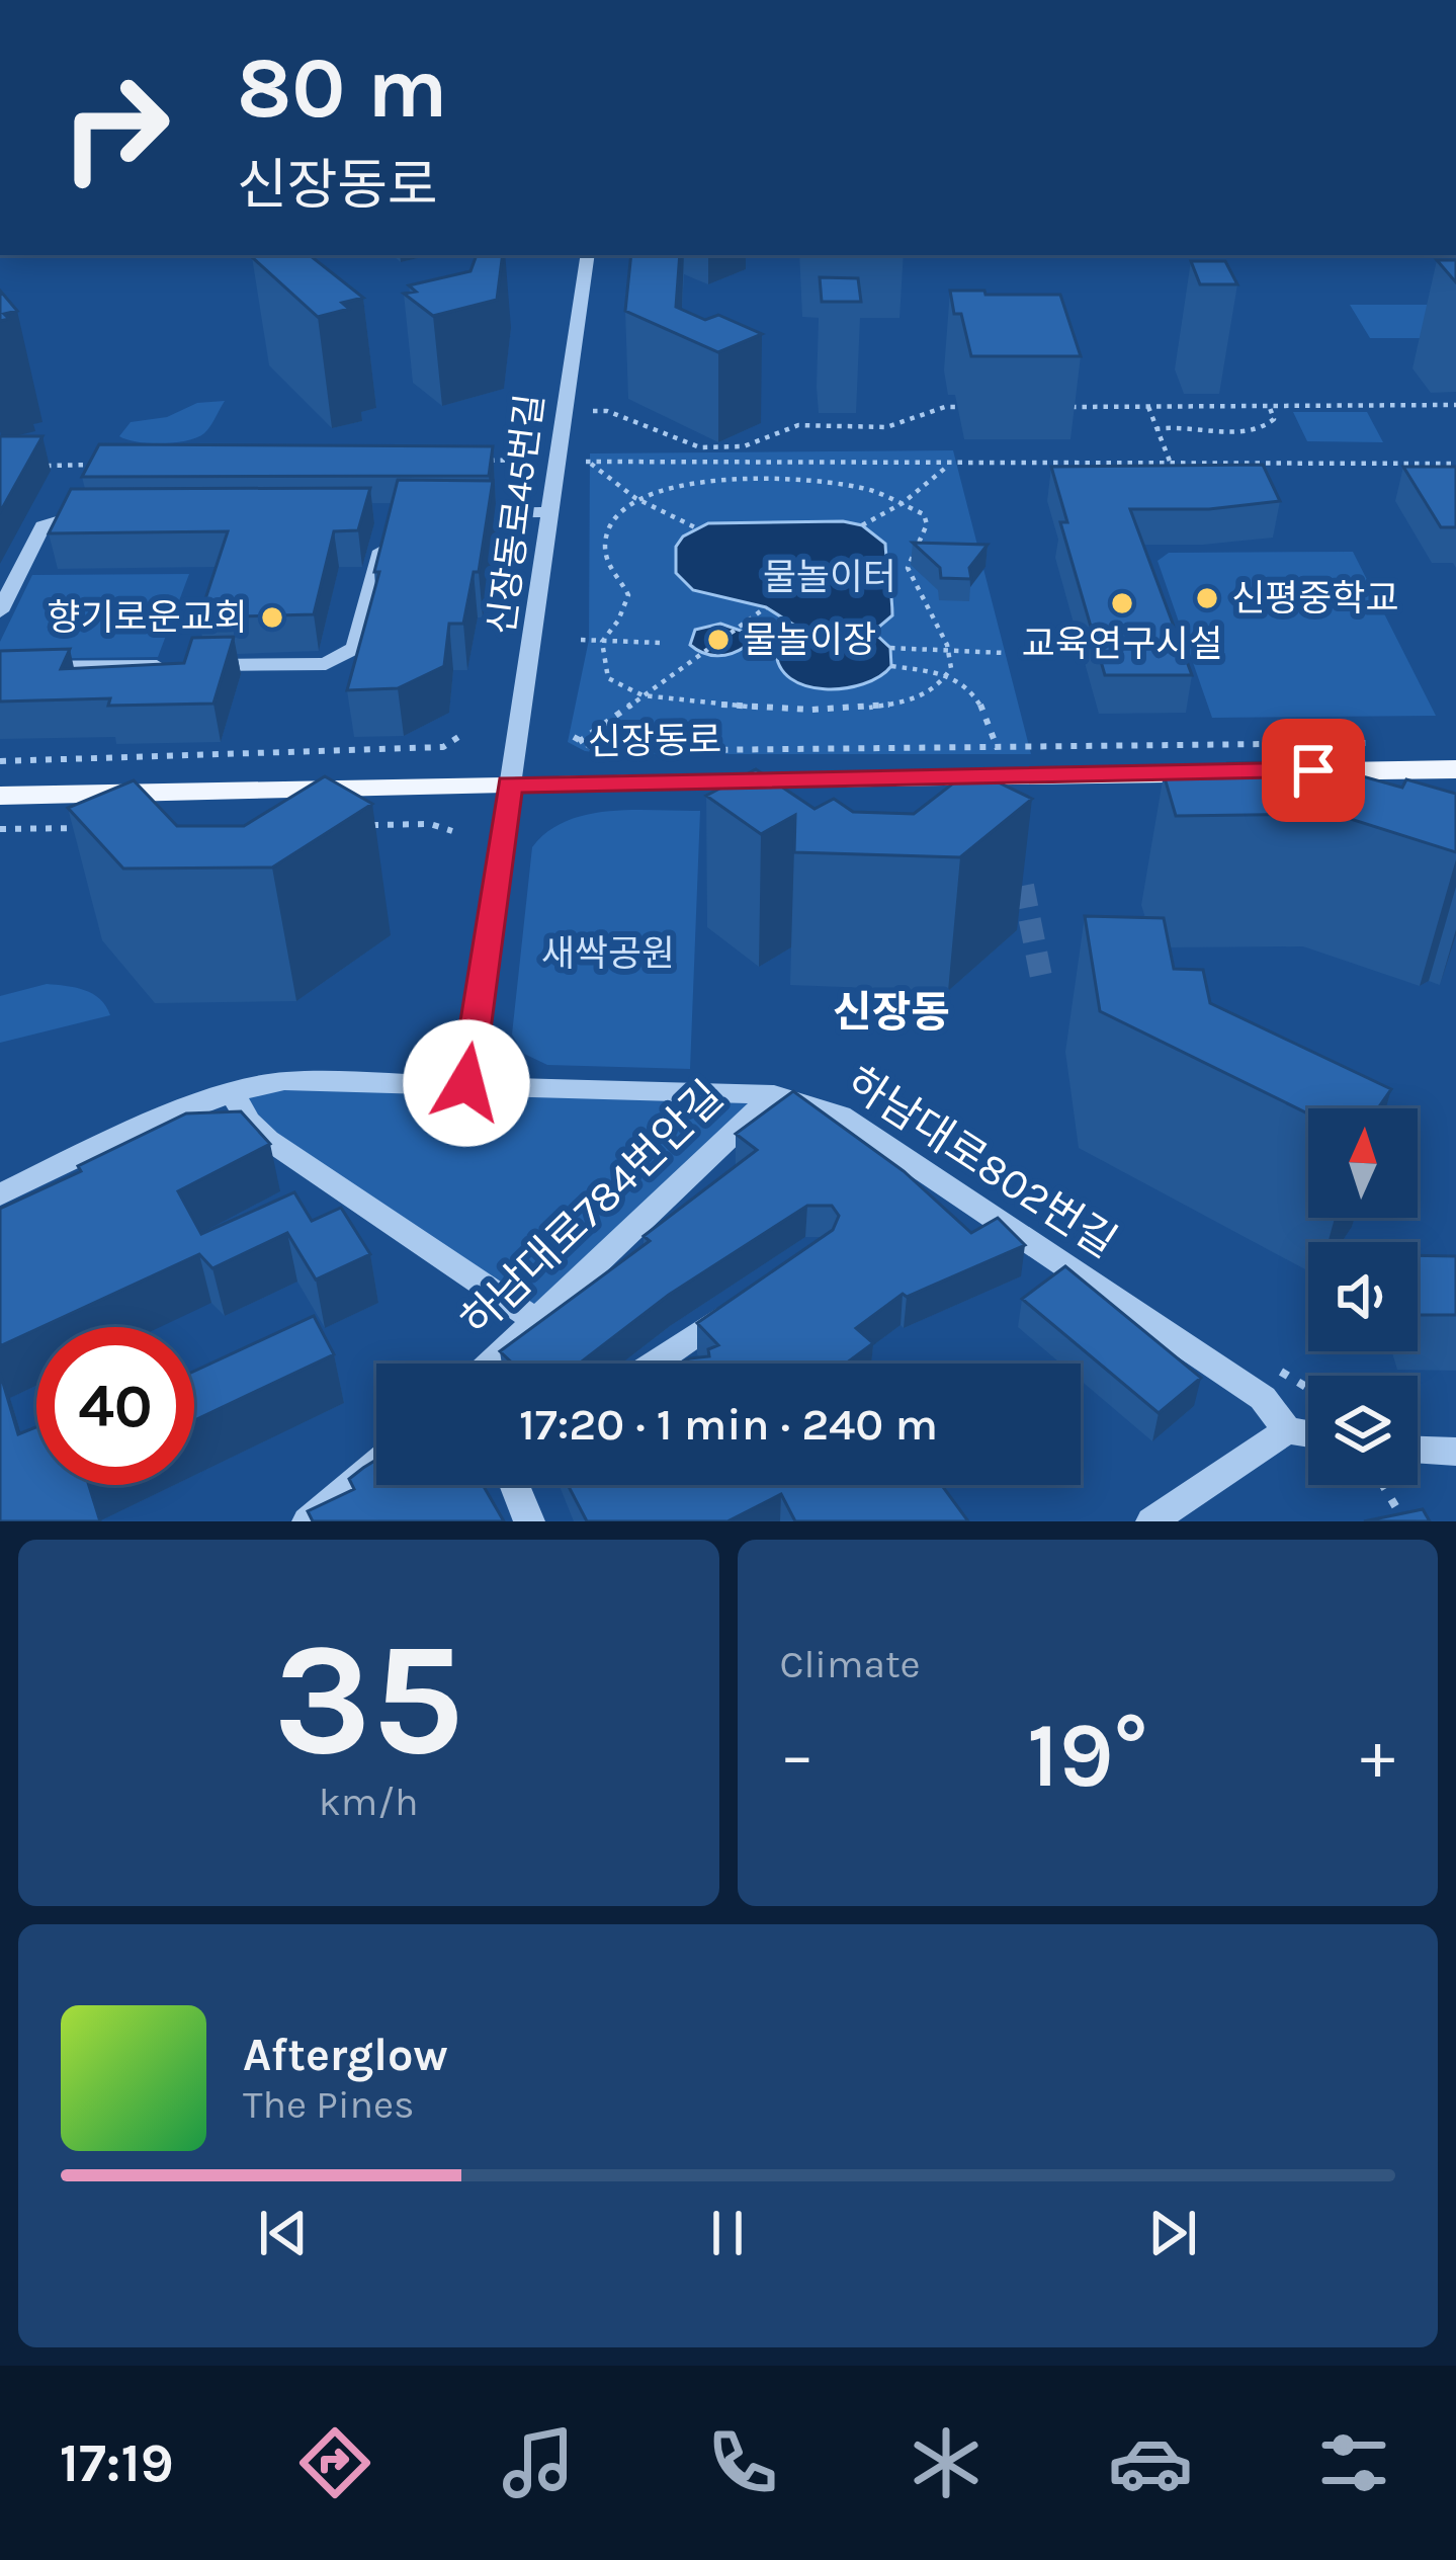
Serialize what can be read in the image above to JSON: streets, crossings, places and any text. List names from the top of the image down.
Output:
{
  "streets": {
    "main road": ["신장동로"],
    "street": ["신장동로45번길", "하남대로802번길", "하남대로784번안길"]
  },
  "crossings": [
    ["신장동로45번길", "신장동로"],
    ["하남대로802번길", "하남대로784번안길"]
  ],
  "districts": ["신장동"],
  "parks": ["물놀이터", "새싹공원"],
  "places": [
    "신평중학교",
    "교육연구시설",
    "향기로운교회",
    "물놀이장"
  ],
  "north": "top",
  "page": {
    "turn": ["80 m", "신장동로"],
    "limit": "40",
    "trip": "17:20 · 1 min · 240 m",
    "tile": [
      ["35", "km/h"],
      "Climate"
    ],
    "heat": ["−", "19°", "+"],
    "song": ["Afterglow", "The Pines"],
    "tabs": "17:19"
  }
}
